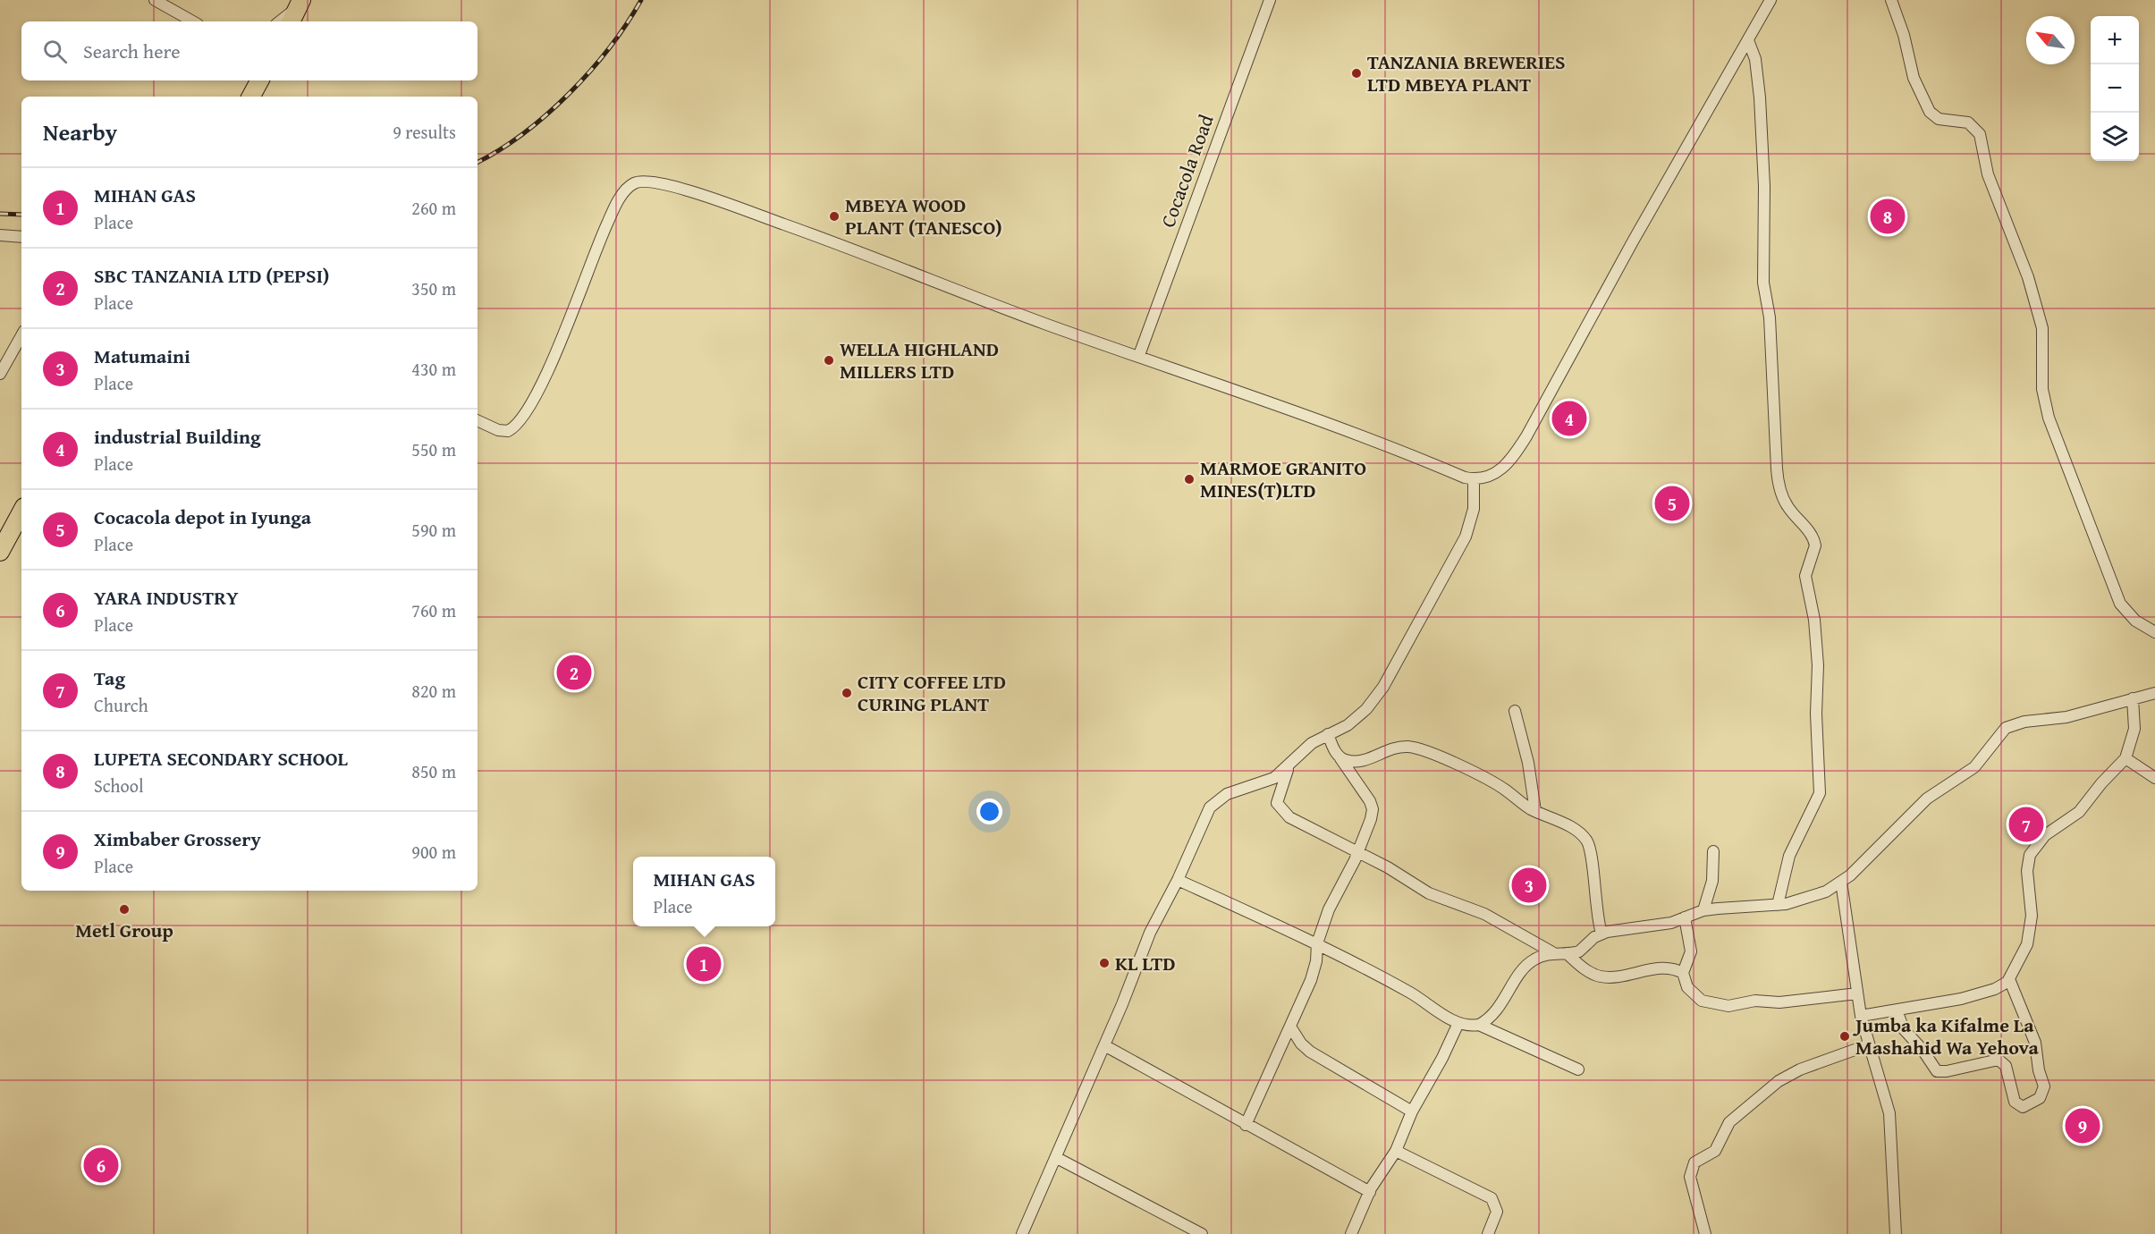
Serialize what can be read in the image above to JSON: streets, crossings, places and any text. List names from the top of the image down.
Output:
{
  "streets": {
    "street": ["Cocacola Road"]
  },
  "places": [
    "TANZANIA BREWERIES LTD MBEYA PLANT",
    "MBEYA WOOD PLANT (TANESCO)",
    "WELLA HIGHLAND MILLERS LTD",
    "MARMOE GRANITO MINES(T)LTD",
    "CITY COFFEE LTD CURING PLANT",
    "Metl Group",
    "KL LTD",
    "Jumba ka Kifalme La Mashahid Wa Yehova"
  ],
  "north": "top left",
  "page": {
    "map_buttons": ["+", "−"],
    "search": "Search here",
    "heading": ["Nearby", "9 results"],
    "list": [
      {
        "mark": "1",
        "name": "MIHAN GAS",
        "note": "Place",
        "value": "260 m"
      },
      {
        "mark": "2",
        "name": "SBC TANZANIA LTD (PEPSI)",
        "note": "Place",
        "value": "350 m"
      },
      {
        "mark": "3",
        "name": "Matumaini",
        "note": "Place",
        "value": "430 m"
      },
      {
        "mark": "4",
        "name": "industrial Building",
        "note": "Place",
        "value": "550 m"
      },
      {
        "mark": "5",
        "name": "Cocacola depot in Iyunga",
        "note": "Place",
        "value": "590 m"
      },
      {
        "mark": "6",
        "name": "YARA INDUSTRY",
        "note": "Place",
        "value": "760 m"
      },
      {
        "mark": "7",
        "name": "Tag",
        "note": "Church",
        "value": "820 m"
      },
      {
        "mark": "8",
        "name": "LUPETA SECONDARY SCHOOL",
        "note": "School",
        "value": "850 m"
      },
      {
        "mark": "9",
        "name": "Ximbaber Grossery",
        "note": "Place",
        "value": "900 m"
      }
    ],
    "pins": [
      "8",
      "4",
      "5",
      "2",
      "7",
      "3",
      "1",
      "9",
      "6"
    ],
    "popup": ["MIHAN GAS", "Place"]
  }
}
